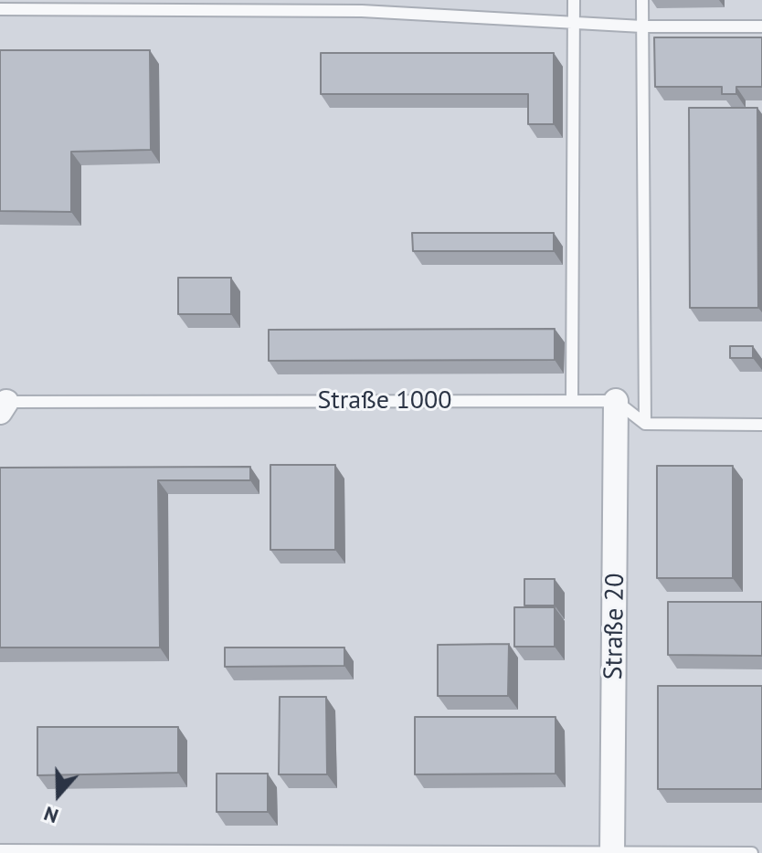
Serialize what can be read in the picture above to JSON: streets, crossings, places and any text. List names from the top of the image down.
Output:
{
  "streets": {
    "street": ["Straße 20"],
    "lane": ["Straße 1000"]
  },
  "crossings": [
    ["Straße 1000", "Straße 20"]
  ],
  "north": "bottom"
}
